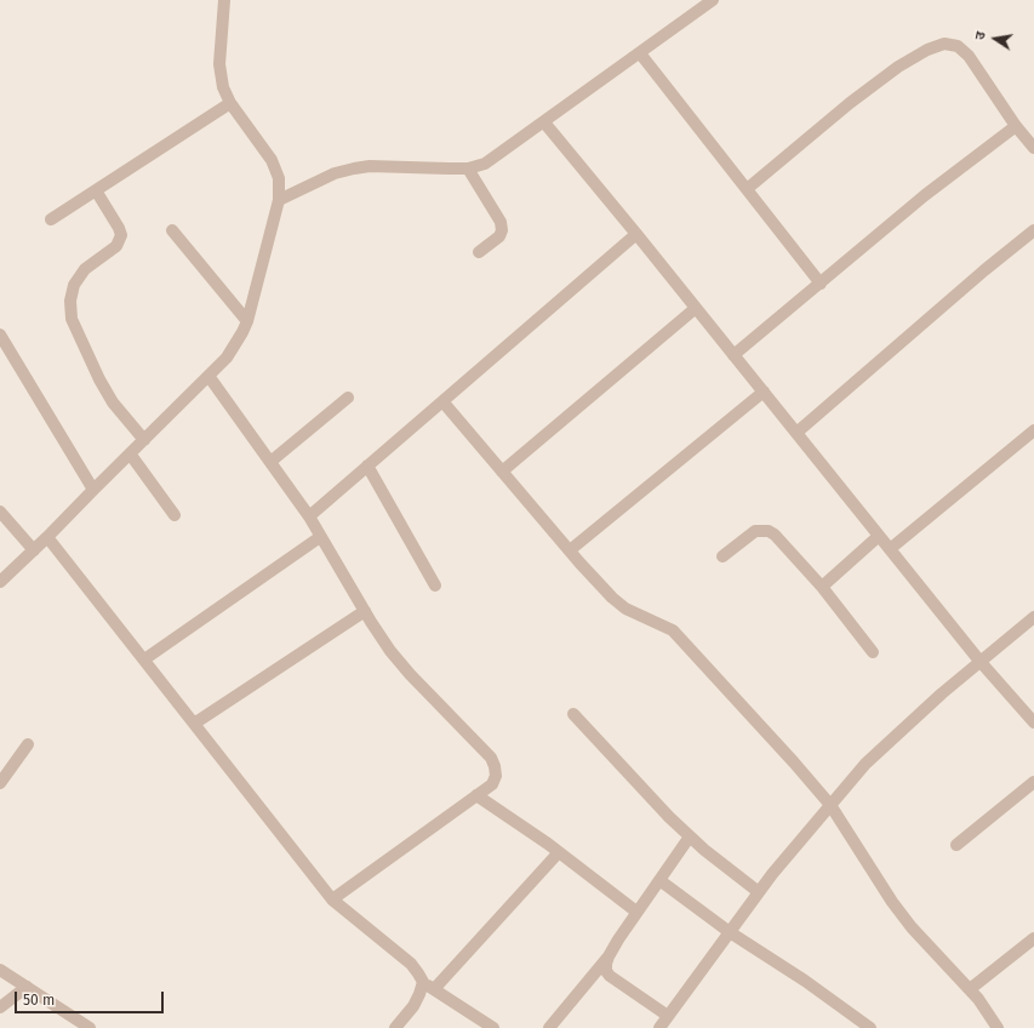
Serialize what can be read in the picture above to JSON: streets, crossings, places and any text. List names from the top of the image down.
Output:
{
  "scale_bar": "50 m",
  "north": "left"
}
